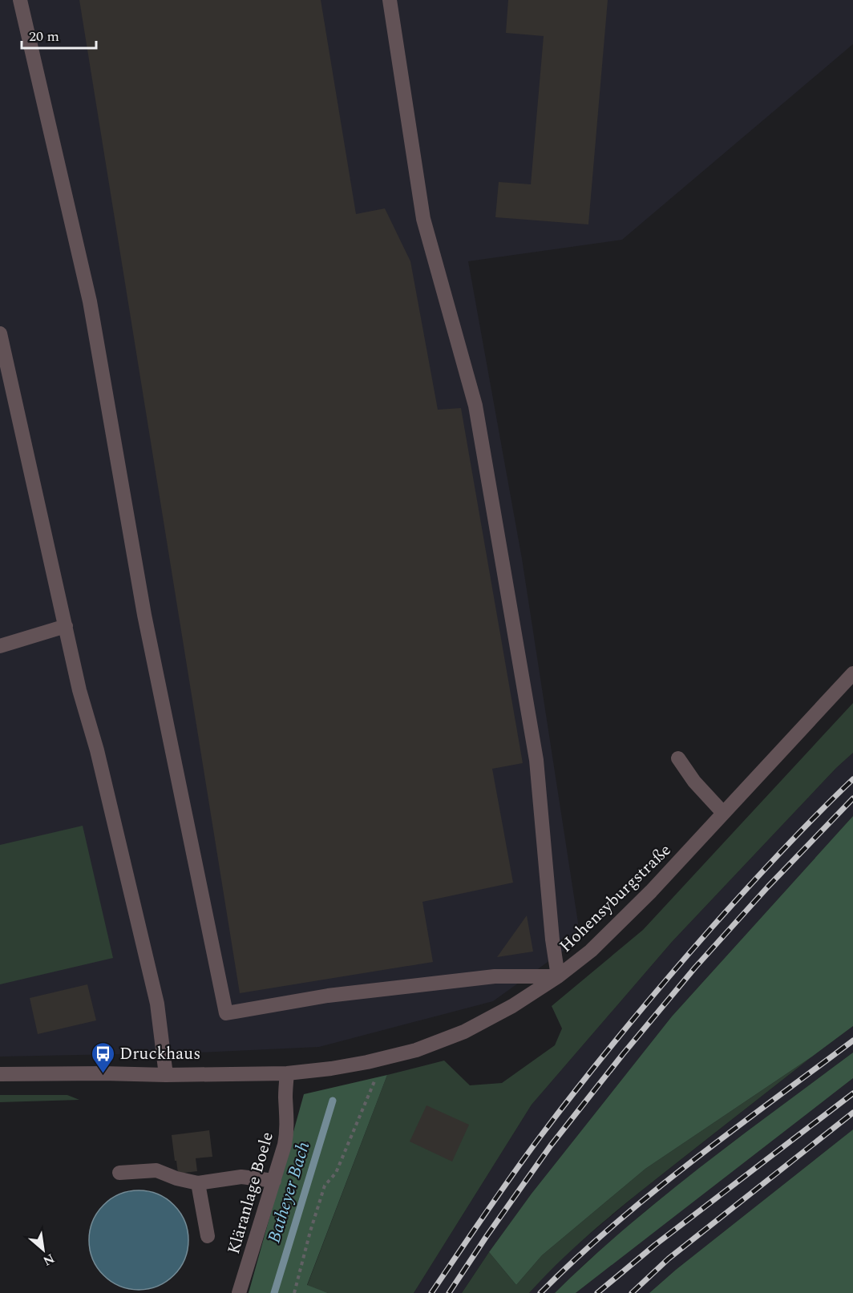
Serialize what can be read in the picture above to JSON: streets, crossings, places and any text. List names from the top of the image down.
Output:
{
  "streets": {
    "street": ["Hohensyburgstraße", "Kläranlage Boele"]
  },
  "crossings": [
    ["Hohensyburgstraße", "Kläranlage Boele"]
  ],
  "water": ["Batheyer Bach"],
  "places": {
    "bus stop": ["Druckhaus"]
  },
  "scale_bar": "20 m",
  "north": "bottom right"
}
